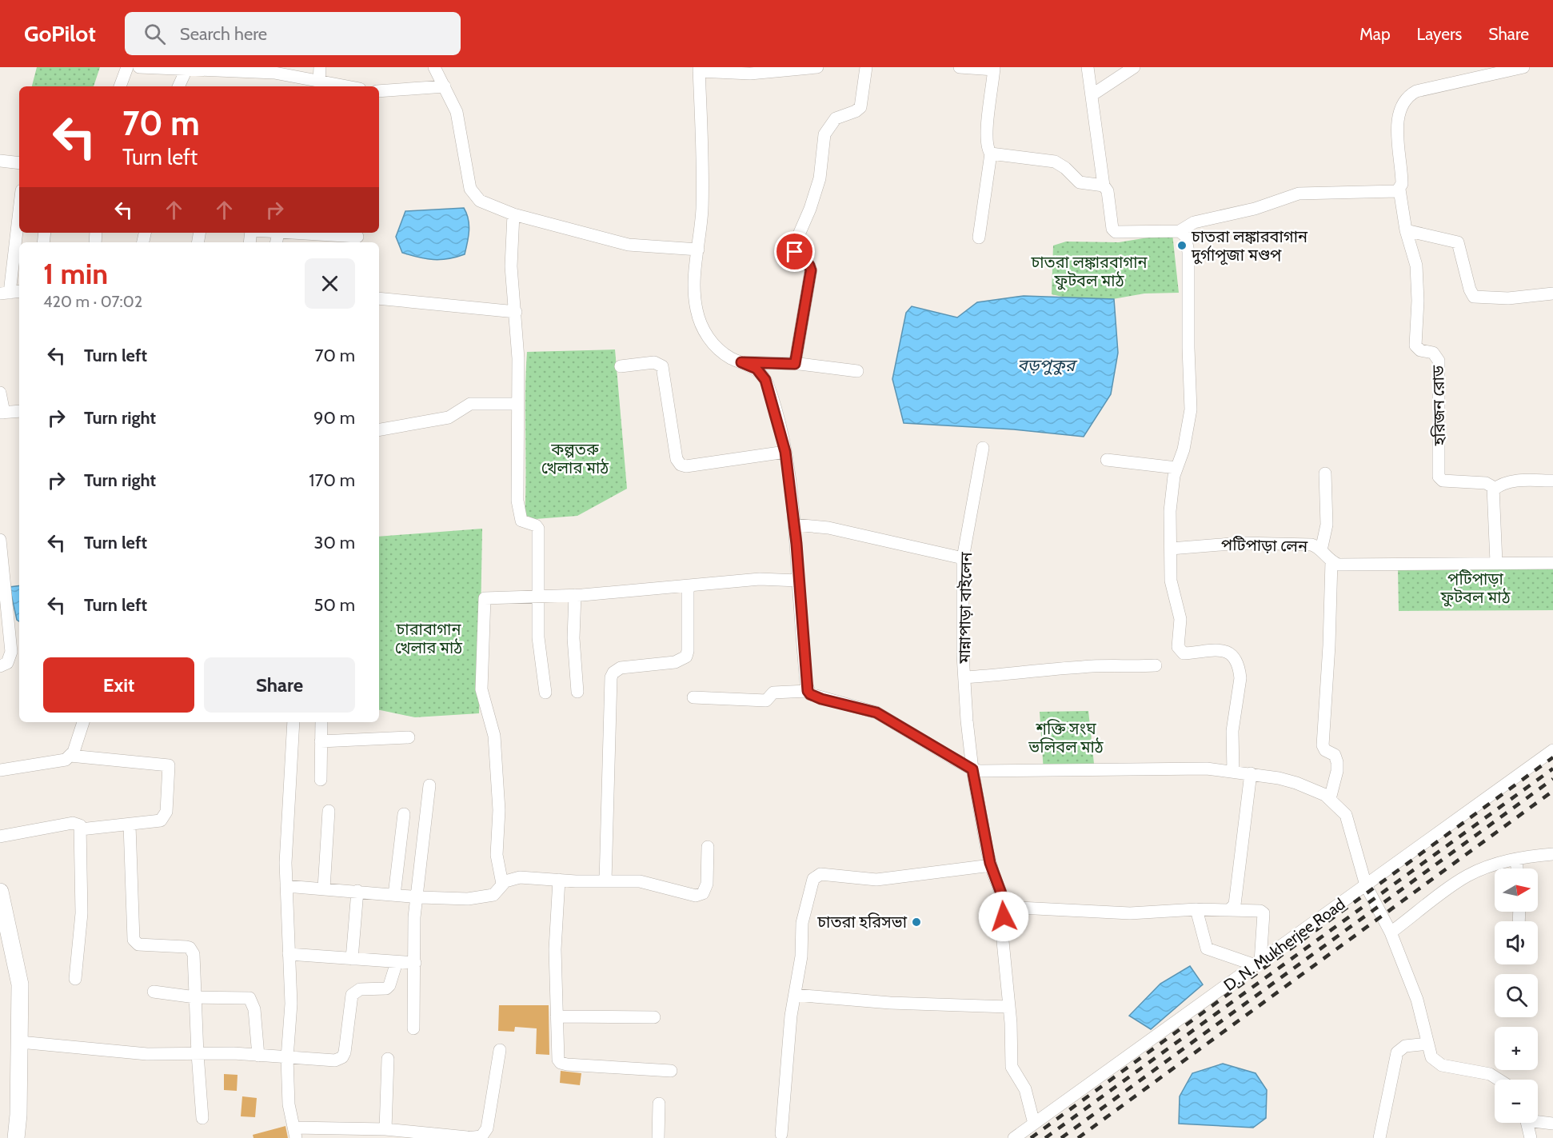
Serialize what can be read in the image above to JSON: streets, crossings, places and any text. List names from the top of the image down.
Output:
{
  "streets": {
    "street": [
      "হরিজন রোড",
      "পটিপাড়া লেন",
      "মান্নাপাড়া বাইলেন",
      "D. N. Mukherjee Road"
    ]
  },
  "water": ["বড়পুকুর"],
  "parks": [
    "চাতরা লঙ্কারবাগান ফুটবল মাঠ",
    "কল্পতরু খেলার মাঠ",
    "পটিপাড়া ফুটবল মাঠ",
    "চারাবাগান খেলার মাঠ",
    "শক্তি সংঘ ভলিবল মাঠ"
  ],
  "places": ["চাতরা লঙ্কারবাগান দুর্গাপূজা মণ্ডপ", "চাতরা হরিসভা"],
  "north": "right",
  "page": {
    "header": "GoPilot",
    "search": "Search here",
    "nav": ["Map", "Layers", "Share"],
    "turn": ["70 m", "Turn left"],
    "heading": ["1 min", "420 m · 07:02"],
    "list": [
      {
        "name": "Turn left",
        "value": "70 m"
      },
      {
        "name": "Turn right",
        "value": "90 m"
      },
      {
        "name": "Turn right",
        "value": "170 m"
      },
      {
        "name": "Turn left",
        "value": "30 m"
      },
      {
        "name": "Turn left",
        "value": "50 m"
      }
    ],
    "buttons": ["Exit", "Share"],
    "map_buttons": ["+", "−"]
  }
}
